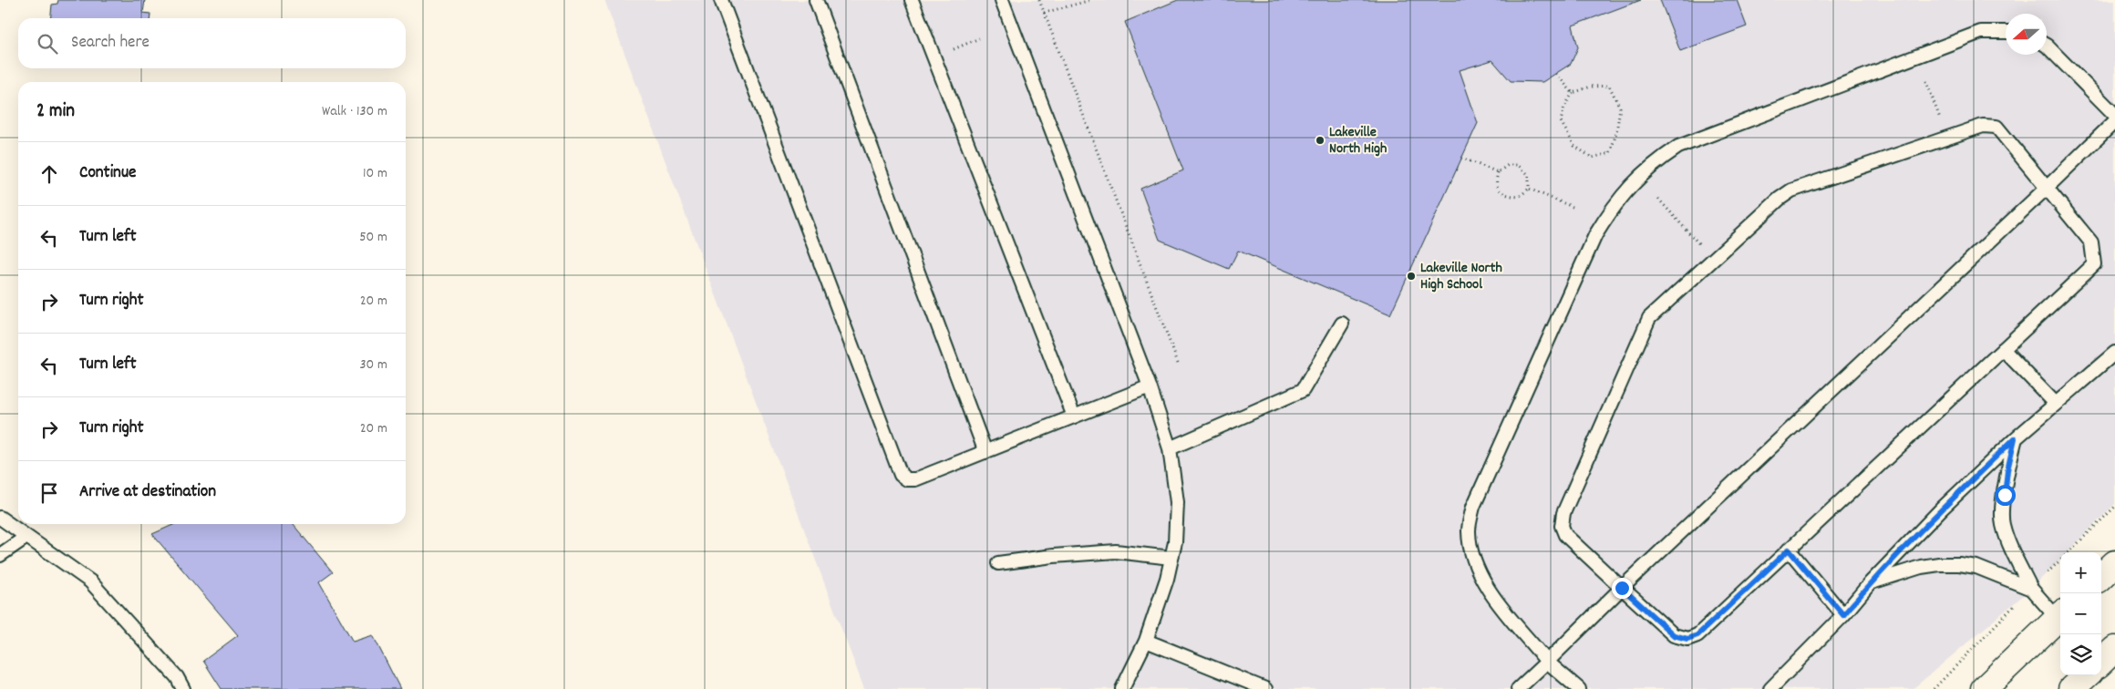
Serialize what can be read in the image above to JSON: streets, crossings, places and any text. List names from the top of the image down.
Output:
{
  "places": ["Lakeville North High", "Lakeville North High School"],
  "north": "left",
  "page": {
    "search": "Search here",
    "heading": ["2 min", "Walk · 130 m"],
    "list": [
      ["Continue", "10 m"],
      ["Turn left", "50 m"],
      ["Turn right", "20 m"],
      ["Turn left", "30 m"],
      ["Turn right", "20 m"],
      "Arrive at destination"
    ],
    "map_buttons": ["+", "−"]
  }
}
